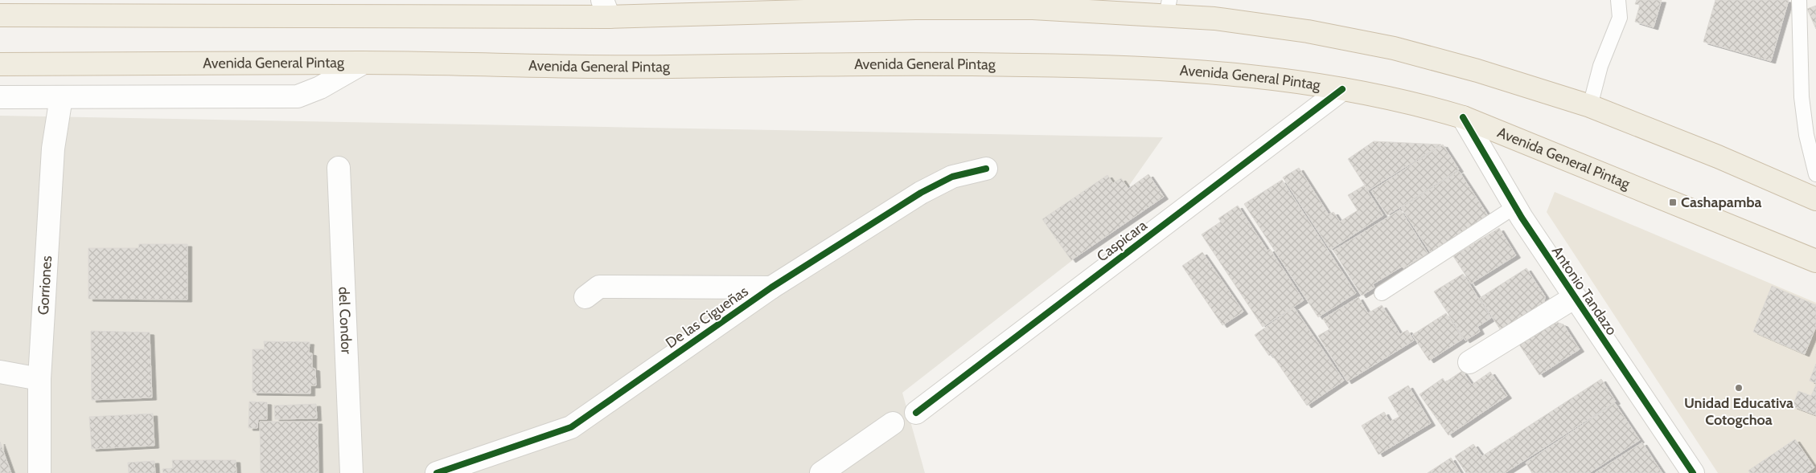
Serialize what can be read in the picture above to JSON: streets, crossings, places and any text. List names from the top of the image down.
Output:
{
  "streets": {
    "highway": ["Avenida General Pintag"],
    "street": [
      "Caspicara",
      "Gorriones",
      "Antonio Tandazo",
      "De las Cigueñas",
      "del Condor"
    ]
  },
  "crossings": [
    ["Avenida General Pintag", "Caspicara"],
    ["Avenida General Pintag", "Antonio Tandazo"]
  ],
  "places": {
    "transit": ["Cashapamba"],
    "other": ["Unidad Educativa Cotogchoa"]
  }
}
